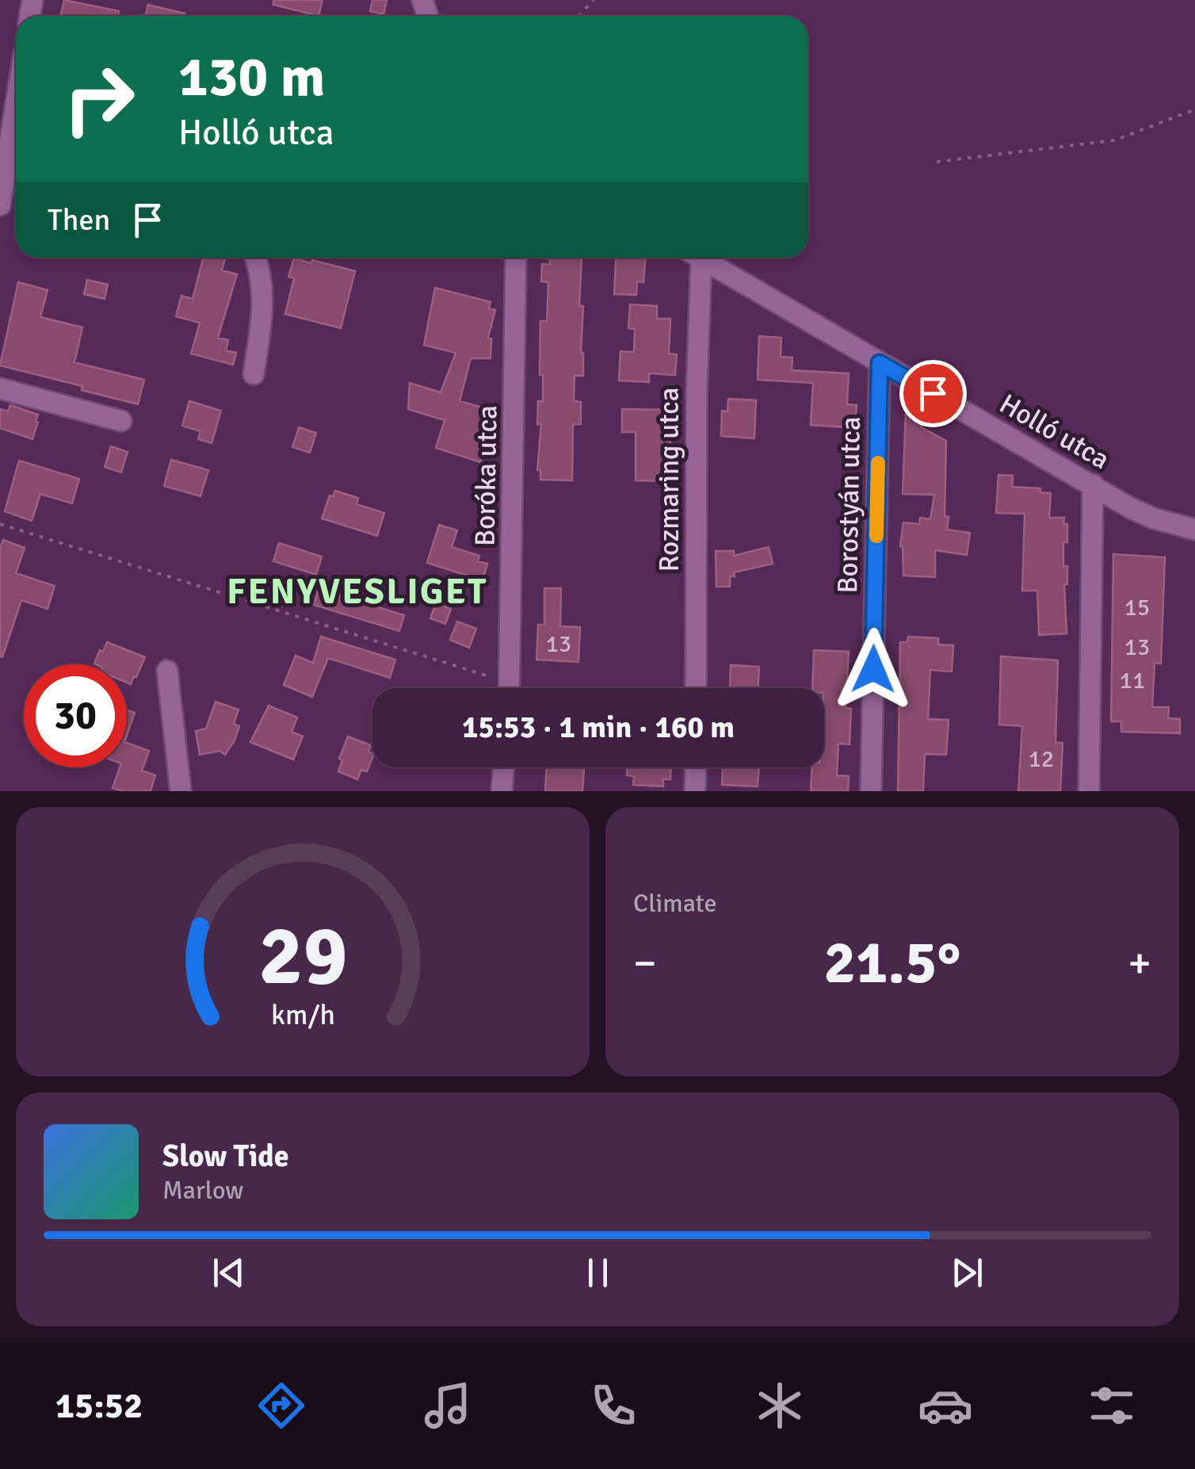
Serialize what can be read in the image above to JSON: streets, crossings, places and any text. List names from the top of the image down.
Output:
{
  "streets": {
    "street": [
      "Holló utca",
      "Boróka utca",
      "Rozmaring utca",
      "Borostyán utca"
    ]
  },
  "crossings": [
    ["Holló utca", "Borostyán utca"]
  ],
  "districts": ["FENYVESLIGET"],
  "house_numbers": [
    "15",
    "13",
    "13",
    "11",
    "12"
  ],
  "page": {
    "turn": ["130 m", "Holló utca"],
    "then": "Then",
    "limit": "30",
    "trip": "15:53 · 1 min · 160 m",
    "tile": "Climate",
    "heat": ["−", "21.5°", "+"],
    "song": ["Slow Tide", "Marlow"],
    "tabs": "15:52",
    "gauge": ["29", "km/h"]
  }
}
